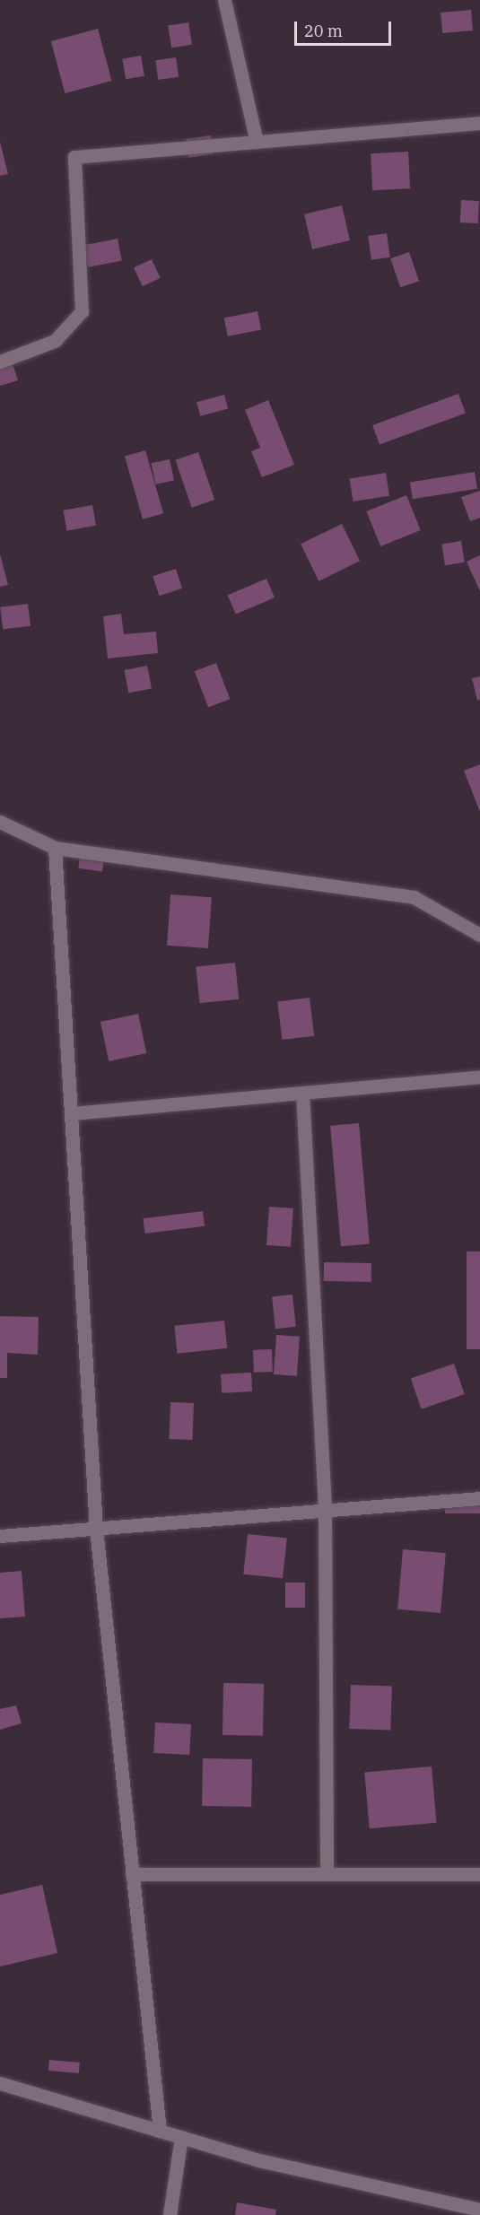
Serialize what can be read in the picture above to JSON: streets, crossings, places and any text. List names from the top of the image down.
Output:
{
  "scale_bar": "20 m"
}
